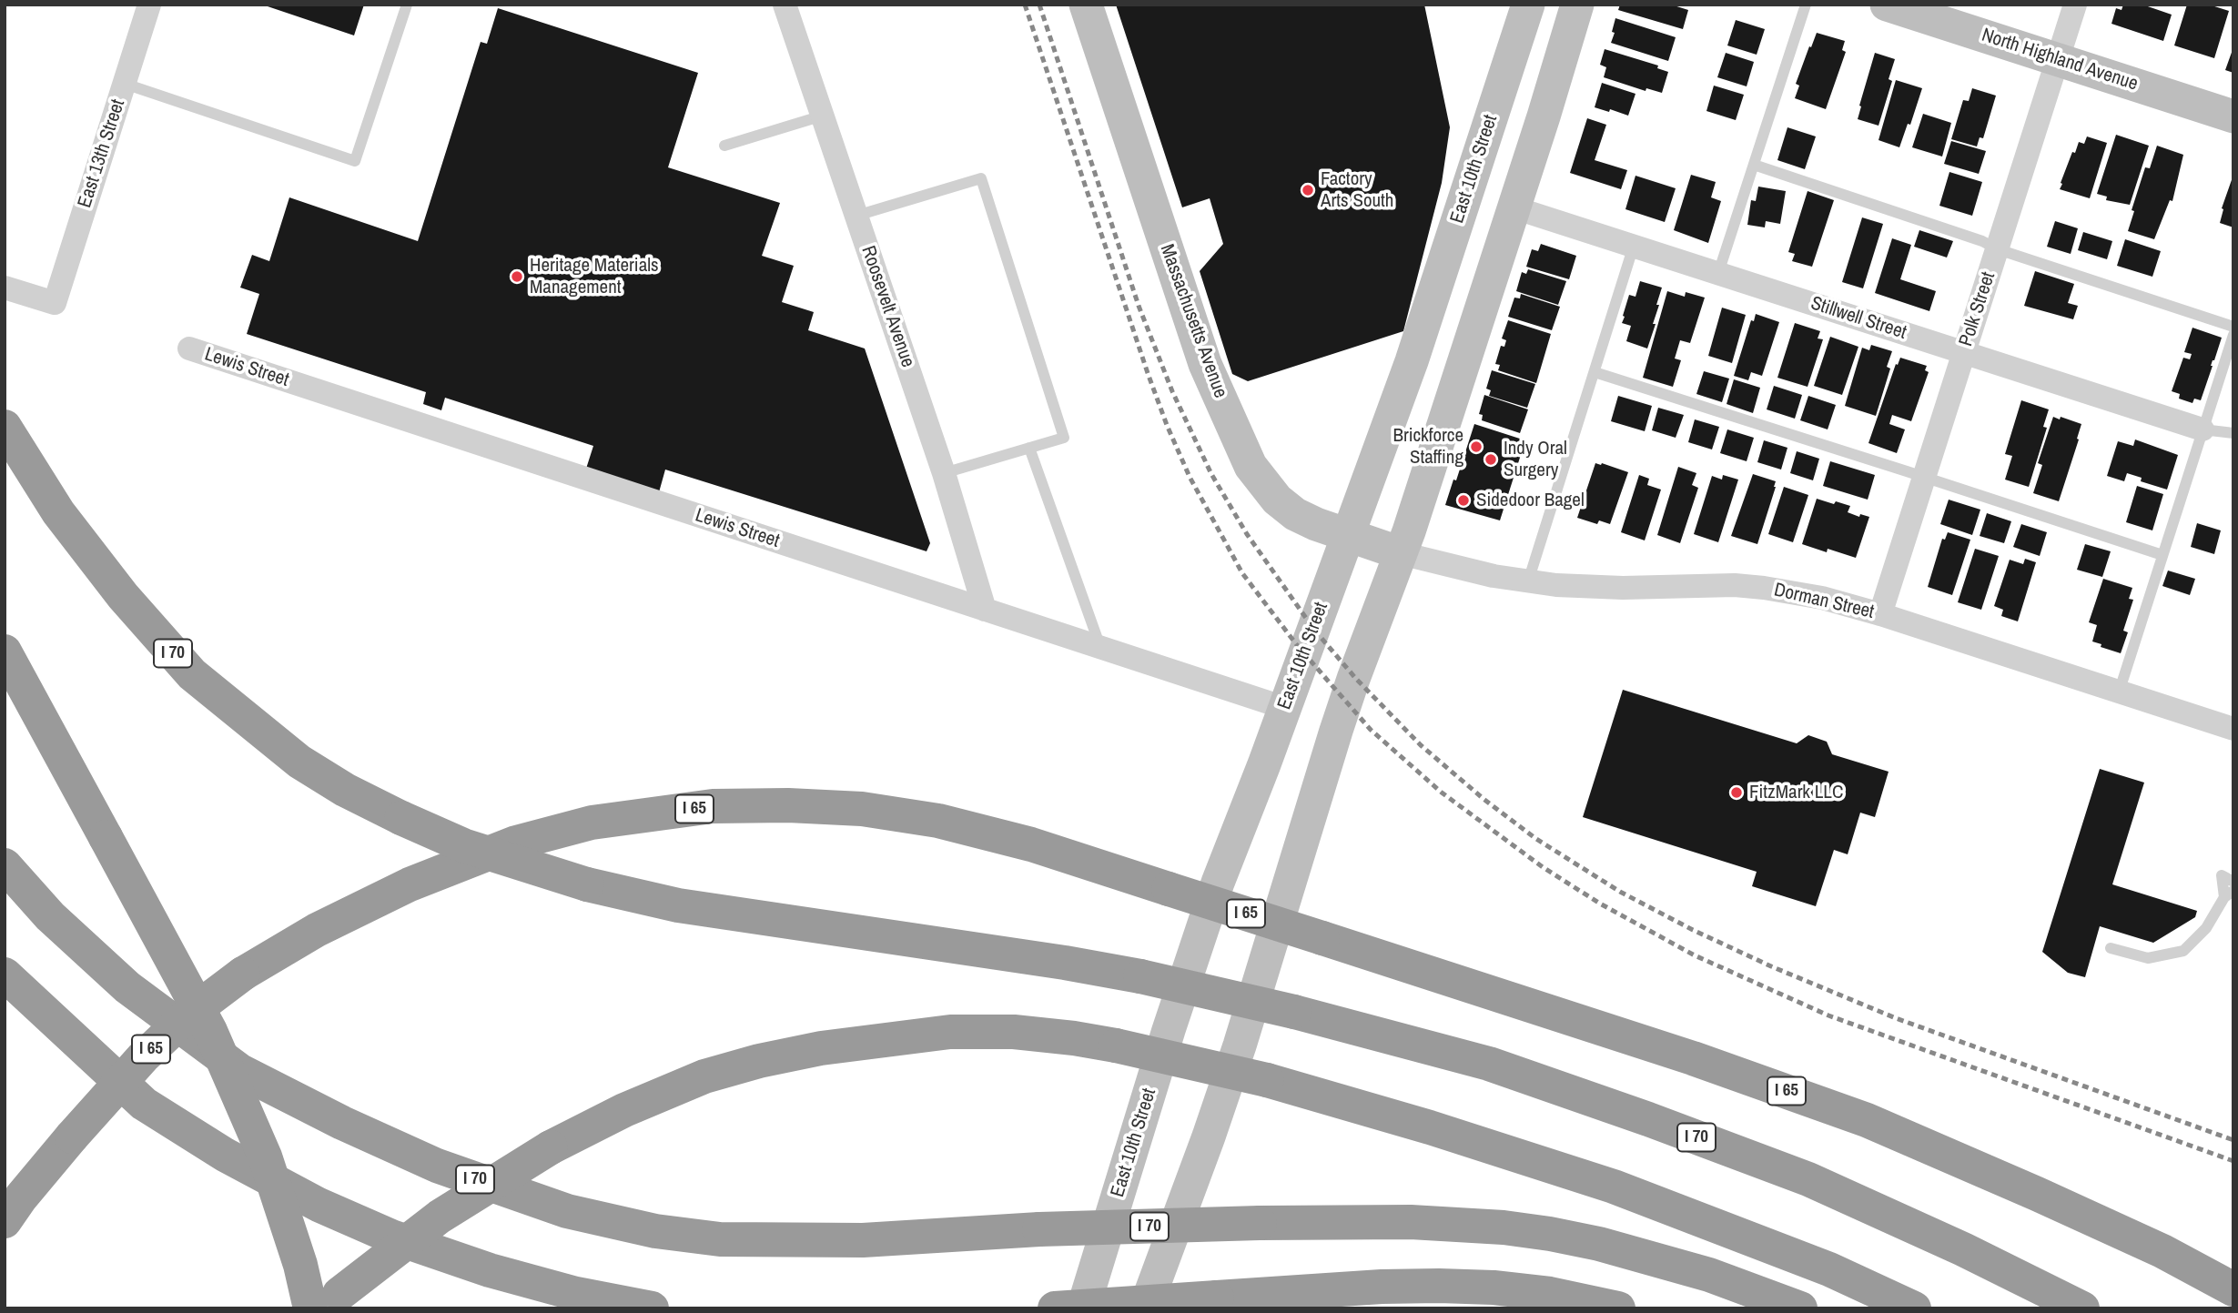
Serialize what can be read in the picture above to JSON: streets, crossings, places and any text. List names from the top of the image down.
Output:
{
  "streets": {
    "highway": ["I 70", "I 65"],
    "main road": ["North Highland Avenue", "East 10th Street", "Massachusetts Avenue"],
    "street": [
      "East 13th Street",
      "Roosevelt Avenue",
      "Polk Street",
      "Stillwell Street",
      "Lewis Street",
      "Dorman Street"
    ]
  },
  "crossings": [
    ["North Highland Avenue", "Polk Street"],
    ["East 10th Street", "Massachusetts Avenue"],
    ["East 10th Street", "Lewis Street"],
    ["Roosevelt Avenue", "Lewis Street"],
    ["Polk Street", "Stillwell Street"],
    ["Polk Street", "Dorman Street"],
    ["Massachusetts Avenue", "Dorman Street"]
  ],
  "places": [
    "Factory Arts South",
    "Heritage Materials Management",
    "Brickforce Staffing",
    "Indy Oral Surgery",
    "Sidedoor Bagel",
    "FitzMark LLC"
  ]
}
